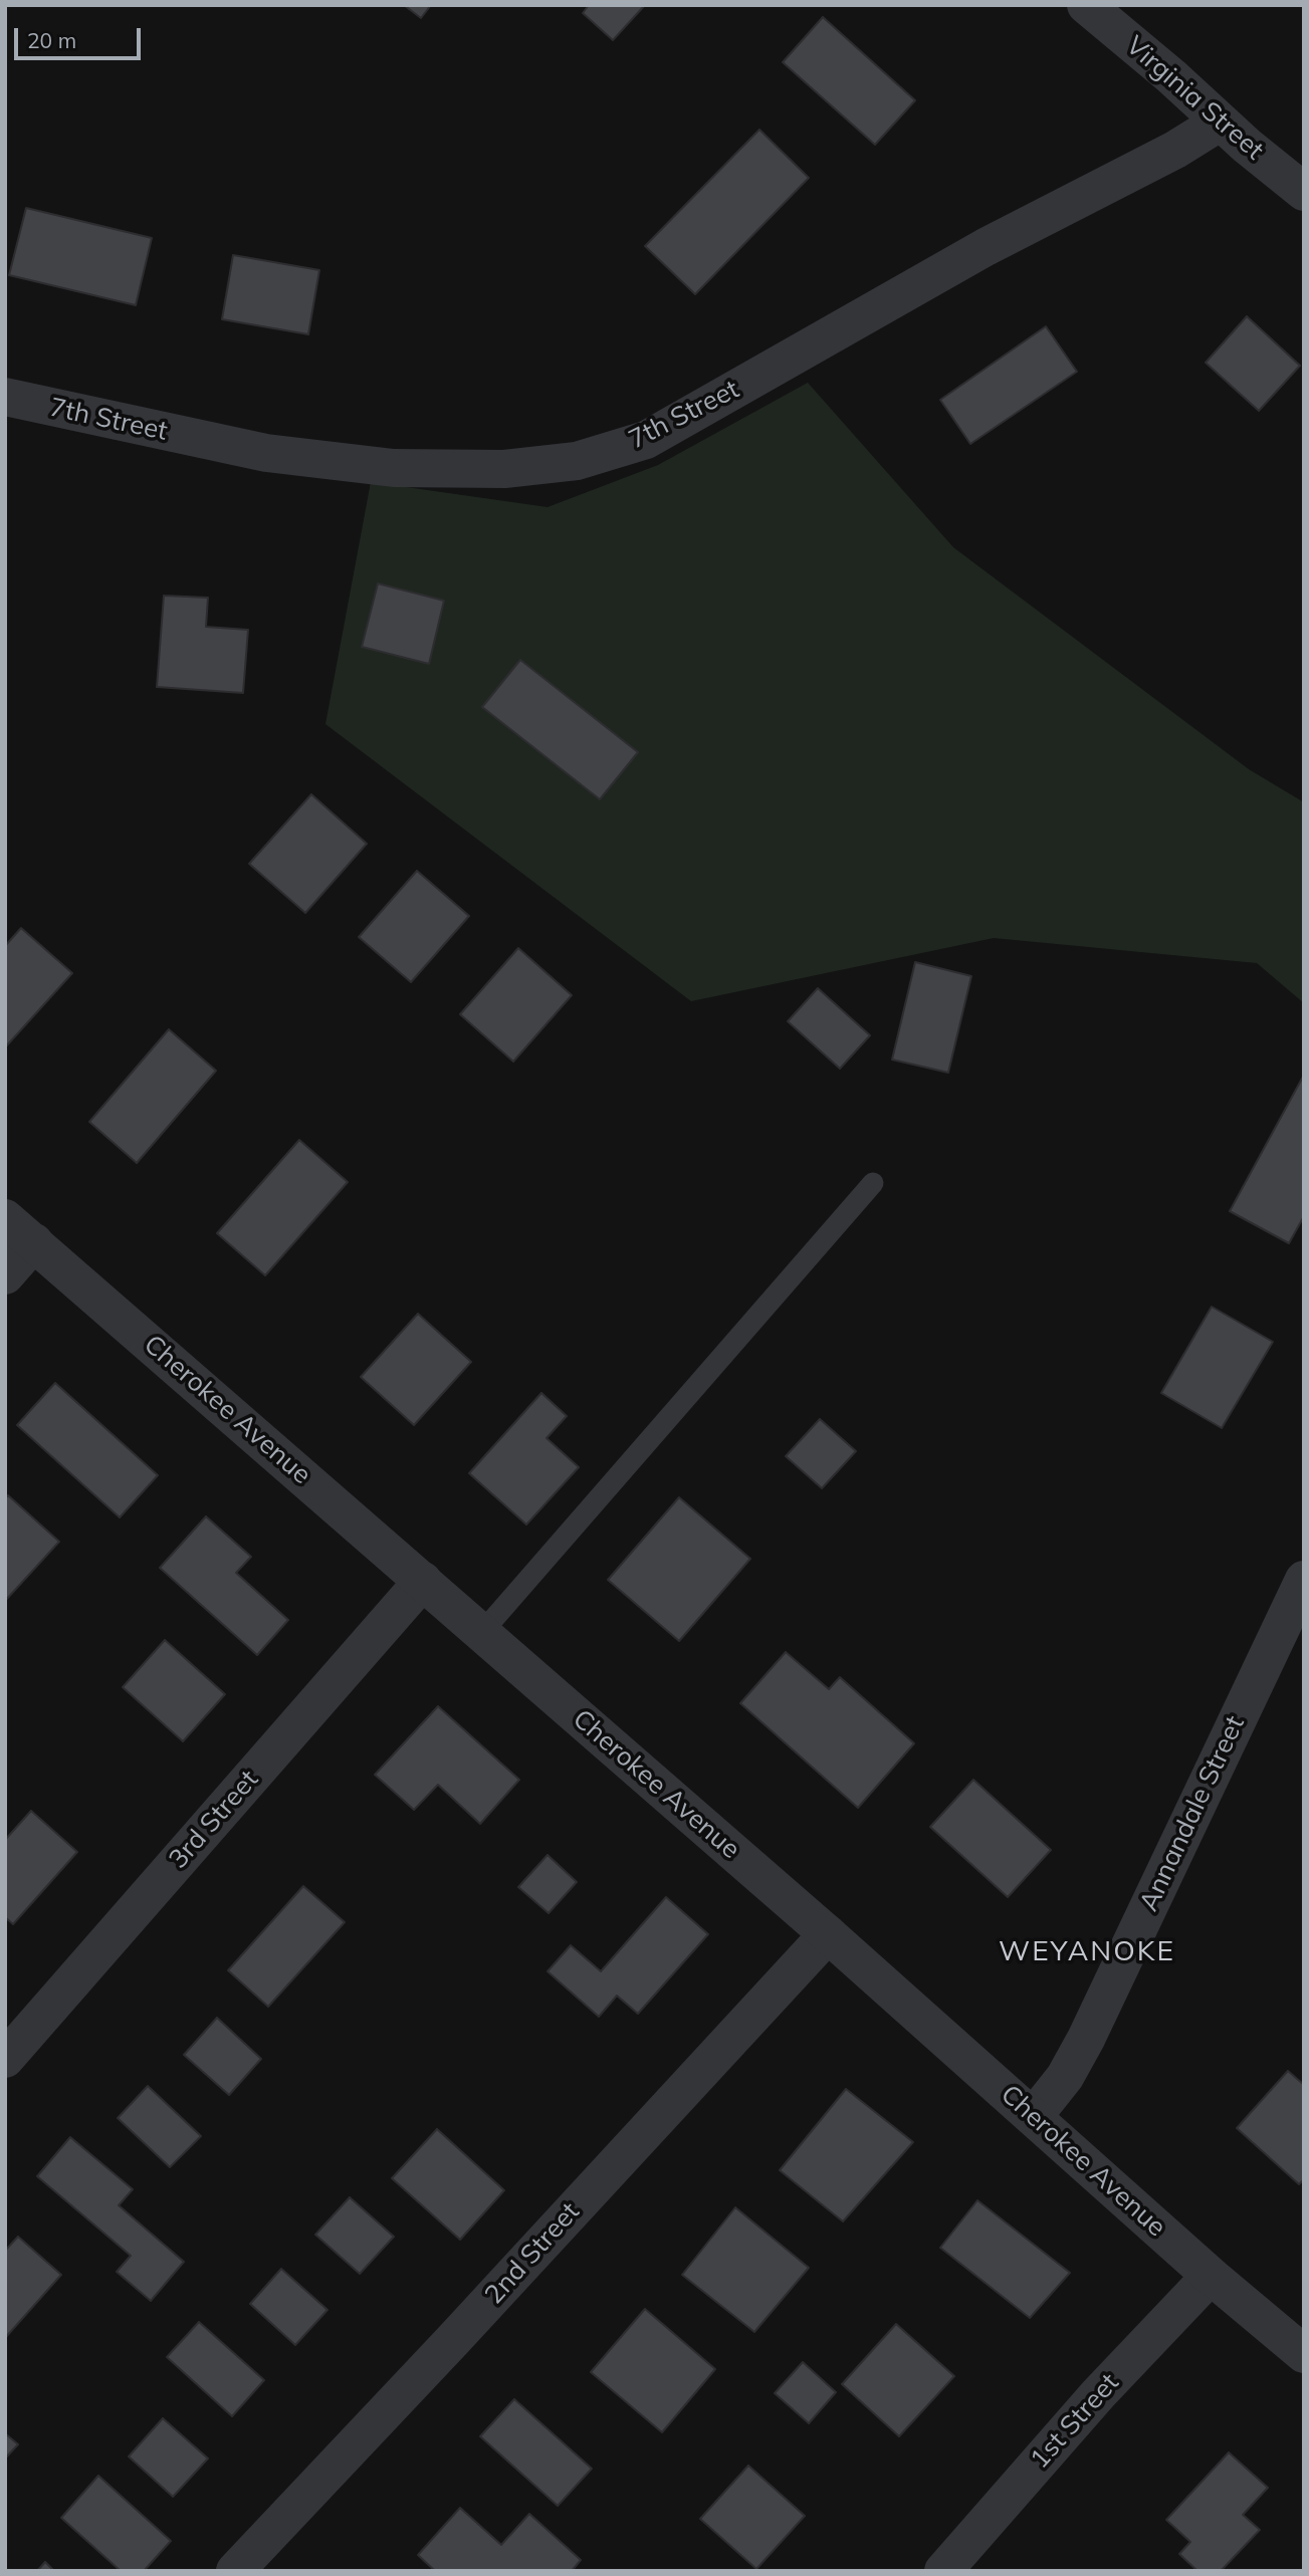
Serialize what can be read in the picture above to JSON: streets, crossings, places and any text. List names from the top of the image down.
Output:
{
  "streets": {
    "street": [
      "Virginia Street",
      "7th Street",
      "Cherokee Avenue",
      "Annandale Street",
      "3rd Street",
      "2nd Street",
      "1st Street"
    ]
  },
  "crossings": [
    ["Virginia Street", "7th Street"],
    ["Cherokee Avenue", "Annandale Street"],
    ["Cherokee Avenue", "3rd Street"],
    ["Cherokee Avenue", "2nd Street"],
    ["Cherokee Avenue", "1st Street"]
  ],
  "districts": ["WEYANOKE"],
  "scale_bar": "20 m"
}
